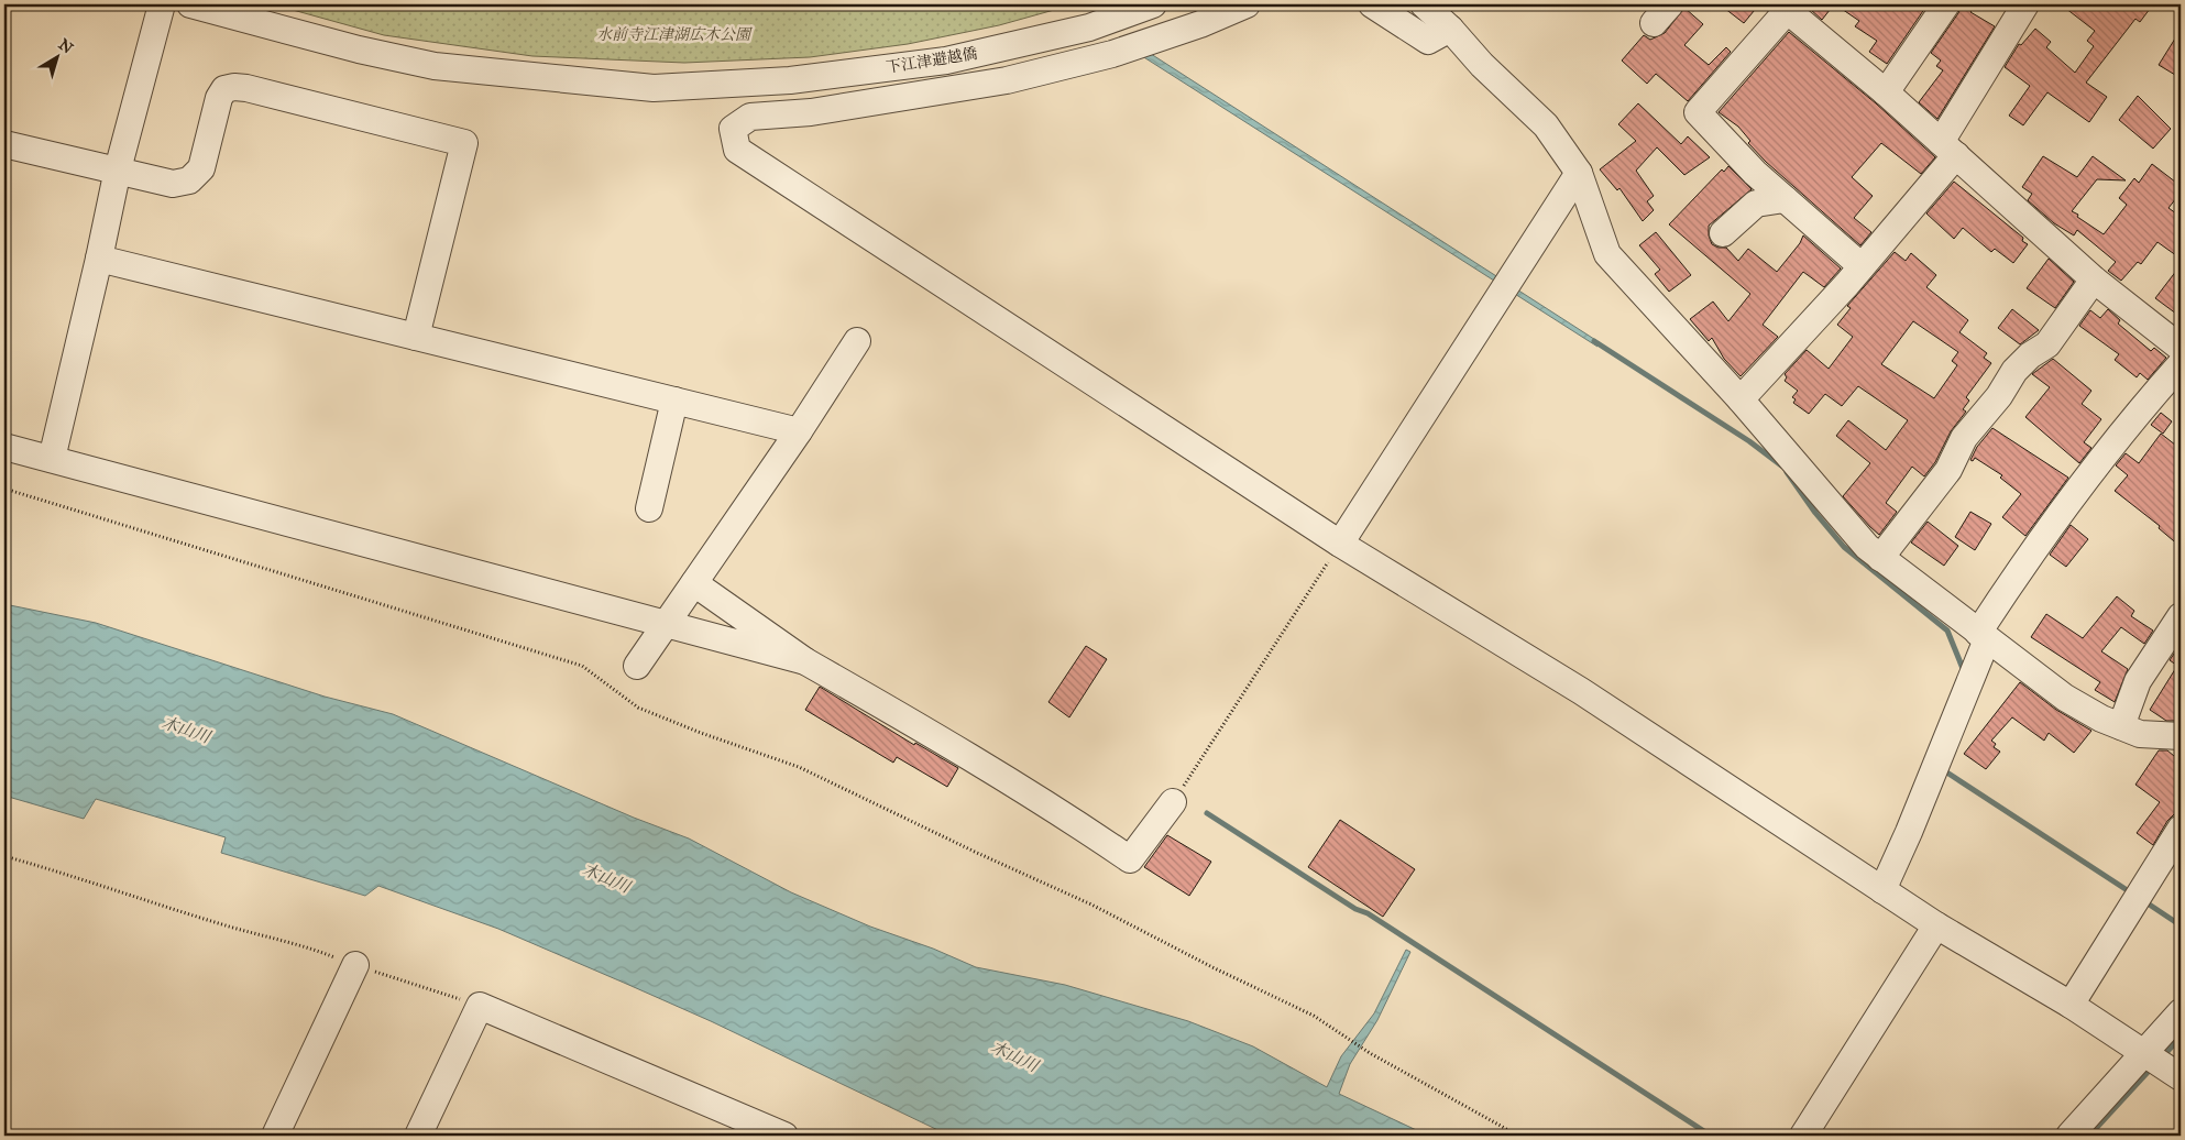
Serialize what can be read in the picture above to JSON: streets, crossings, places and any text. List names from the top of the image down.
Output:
{
  "streets": {
    "street": ["下江津避越僑"]
  },
  "water": ["木山川"],
  "parks": ["水前寺江津湖広木公園"],
  "north": "top right"
}
